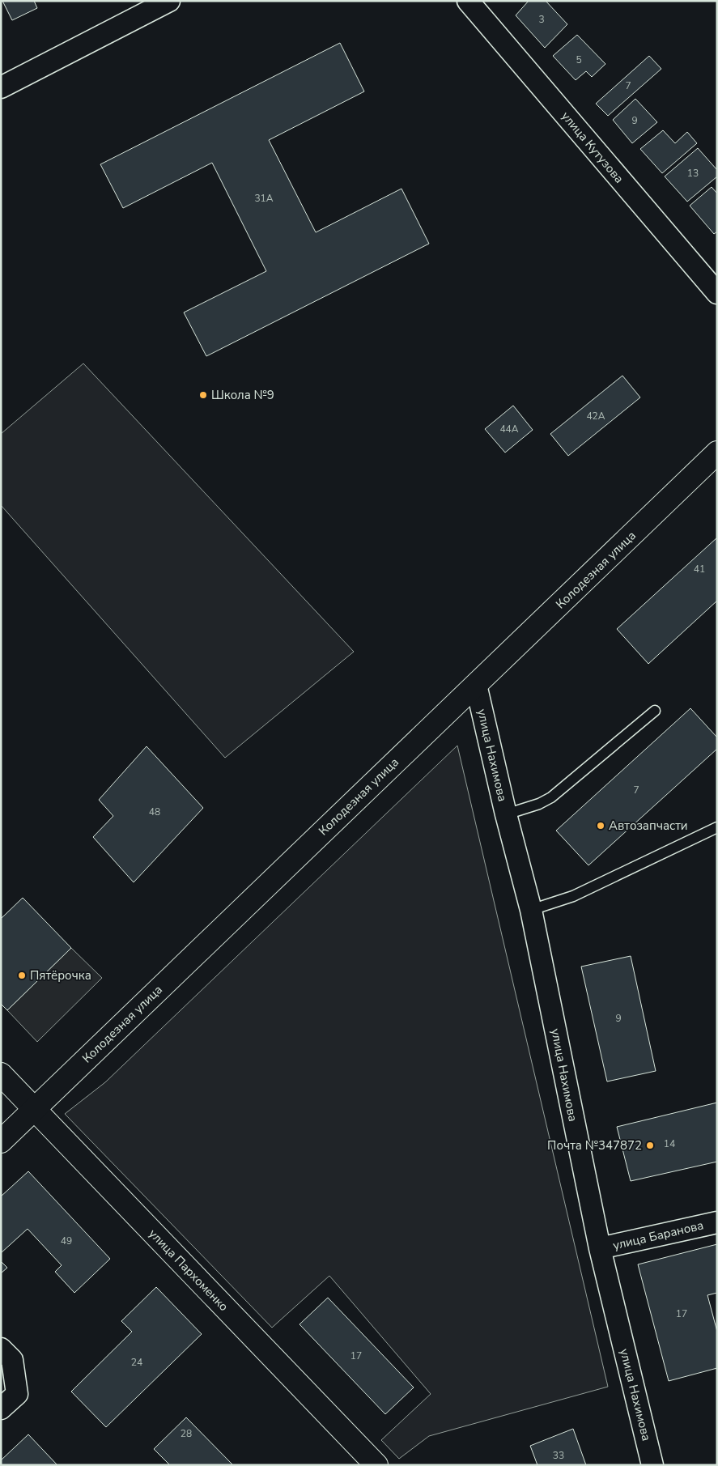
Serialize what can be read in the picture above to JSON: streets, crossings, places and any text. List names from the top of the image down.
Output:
{
  "streets": {
    "main road": ["Колодезная улица", "улица Пархоменко"],
    "street": ["улица Кутузова", "улица Нахимова", "улица Баранова"]
  },
  "crossings": [
    ["Колодезная улица", "улица Нахимова"],
    ["Колодезная улица", "улица Пархоменко"],
    ["улица Нахимова", "улица Баранова"]
  ],
  "places": [
    "Школа №9",
    "Автозапчасти",
    "Пятёрочка",
    "Почта №347872"
  ],
  "house_numbers": [
    "3",
    "5",
    "7",
    "9",
    "13",
    "31А",
    "42А",
    "44А",
    "41",
    "7",
    "48",
    "9",
    "14",
    "49",
    "17",
    "17",
    "24",
    "28",
    "33"
  ]
}
